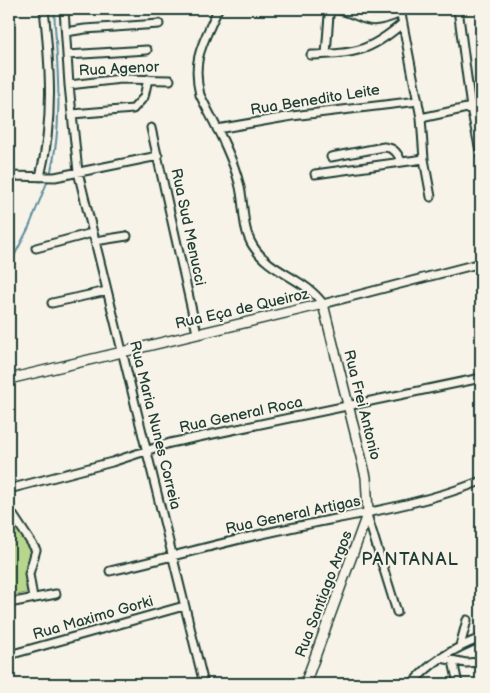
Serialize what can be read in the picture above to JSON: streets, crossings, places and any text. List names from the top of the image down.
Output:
{
  "streets": {
    "street": [
      "Rua Agenor",
      "Rua Benedito Leite",
      "Rua Sud Menucci",
      "Rua Eça de Queiroz",
      "Rua Frei Antonio",
      "Rua General Roca",
      "Rua Maria Nunes Correia",
      "Rua General Artigas",
      "Rua Santiago Argos",
      "Rua Maximo Gorki"
    ]
  },
  "crossings": [
    ["Rua Agenor", "Rua Maria Nunes Correia"],
    ["Rua Sud Menucci", "Rua Eça de Queiroz"],
    ["Rua Eça de Queiroz", "Rua Frei Antonio"],
    ["Rua Eça de Queiroz", "Rua Maria Nunes Correia"],
    ["Rua Frei Antonio", "Rua General Roca"],
    ["Rua Frei Antonio", "Rua General Artigas"],
    ["Rua Frei Antonio", "Rua Santiago Argos"],
    ["Rua General Roca", "Rua Maria Nunes Correia"],
    ["Rua Maria Nunes Correia", "Rua General Artigas"],
    ["Rua Maria Nunes Correia", "Rua Maximo Gorki"],
    ["Rua General Artigas", "Rua Santiago Argos"]
  ],
  "districts": ["PANTANAL"]
}
